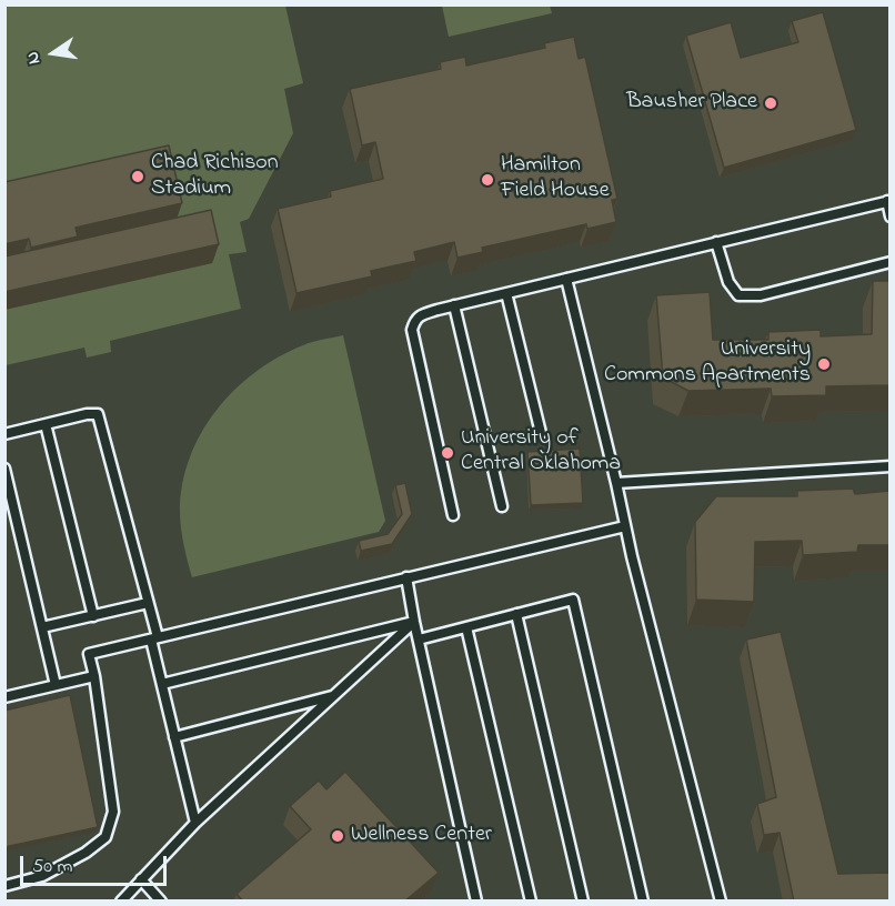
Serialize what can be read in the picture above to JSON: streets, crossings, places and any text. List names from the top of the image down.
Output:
{
  "places": [
    "Bausher Place",
    "Chad Richison Stadium",
    "Hamilton Field House",
    "University Commons Apartments",
    "University of Central Oklahoma",
    "Wellness Center"
  ],
  "scale_bar": "50 m",
  "north": "left"
}
